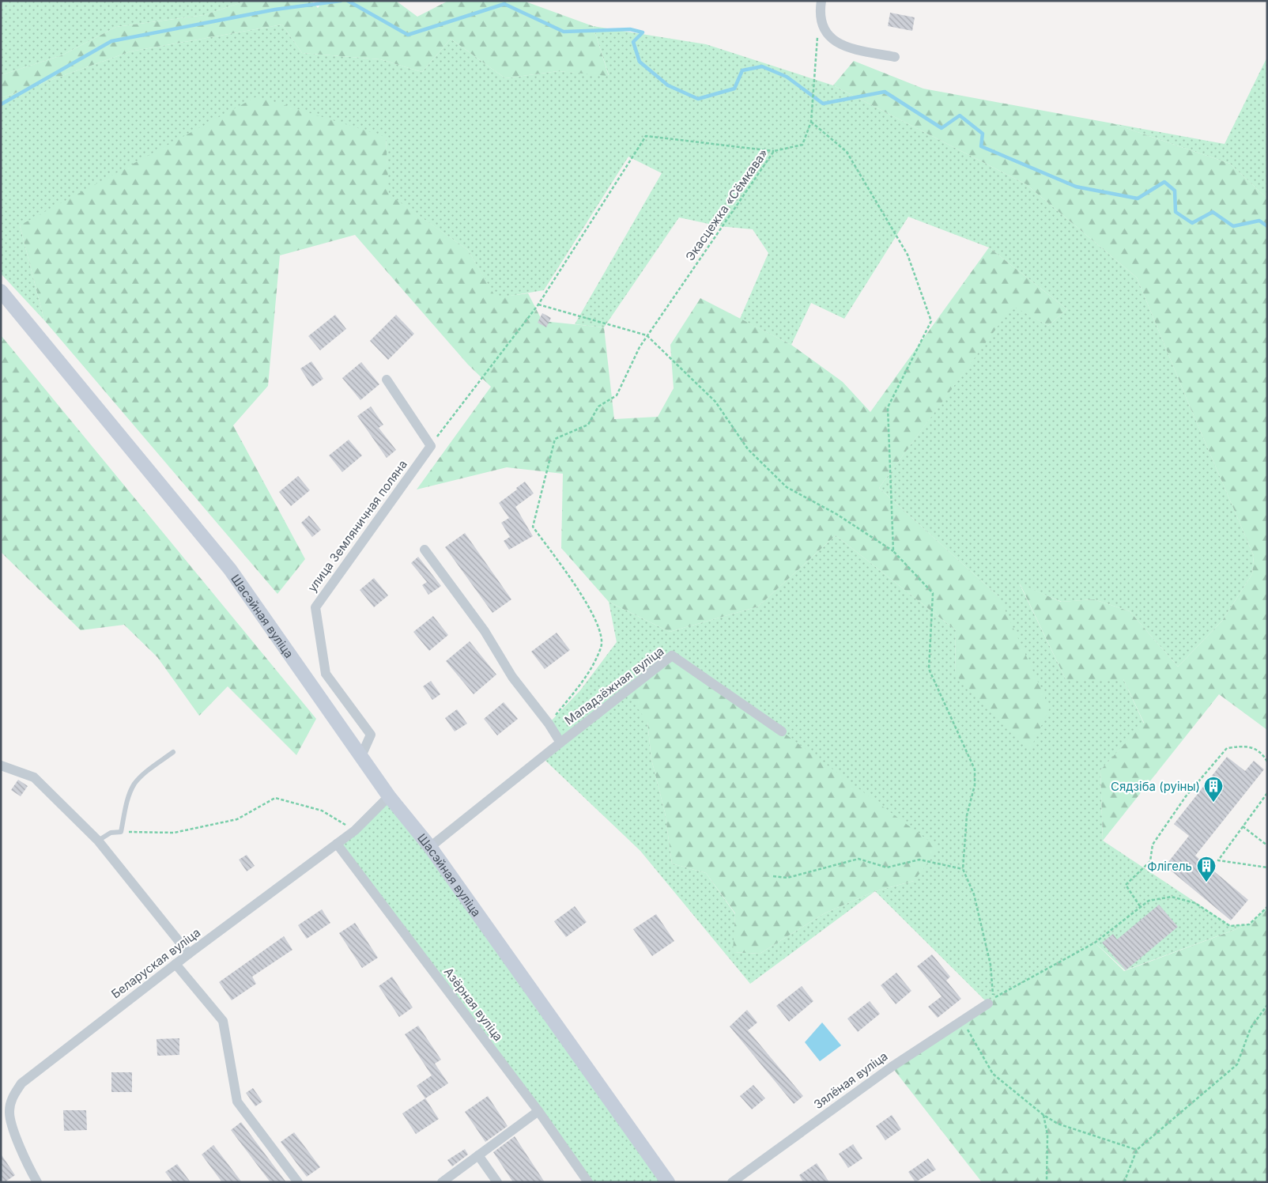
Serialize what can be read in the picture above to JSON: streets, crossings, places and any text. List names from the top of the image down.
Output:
{
  "streets": {
    "main road": ["Шасэйная вуліца"],
    "street": [
      "улица Земляничная поляна",
      "Маладзёжная вуліца",
      "Беларуская вуліца",
      "Азёрная вуліца",
      "Зялёная вуліца"
    ],
    "path": ["Экасцежка «Сёмкава»"]
  },
  "crossings": [
    ["Экасцежка «Сёмкава»", "Маладзёжная вуліца"],
    ["улица Земляничная поляна", "Шасэйная вуліца"],
    ["Шасэйная вуліца", "Маладзёжная вуліца"],
    ["Шасэйная вуліца", "Беларуская вуліца"],
    ["Беларуская вуліца", "Азёрная вуліца"]
  ],
  "places": {
    "building": ["Сядзіба (руіны)", "Флігель"]
  }
}
